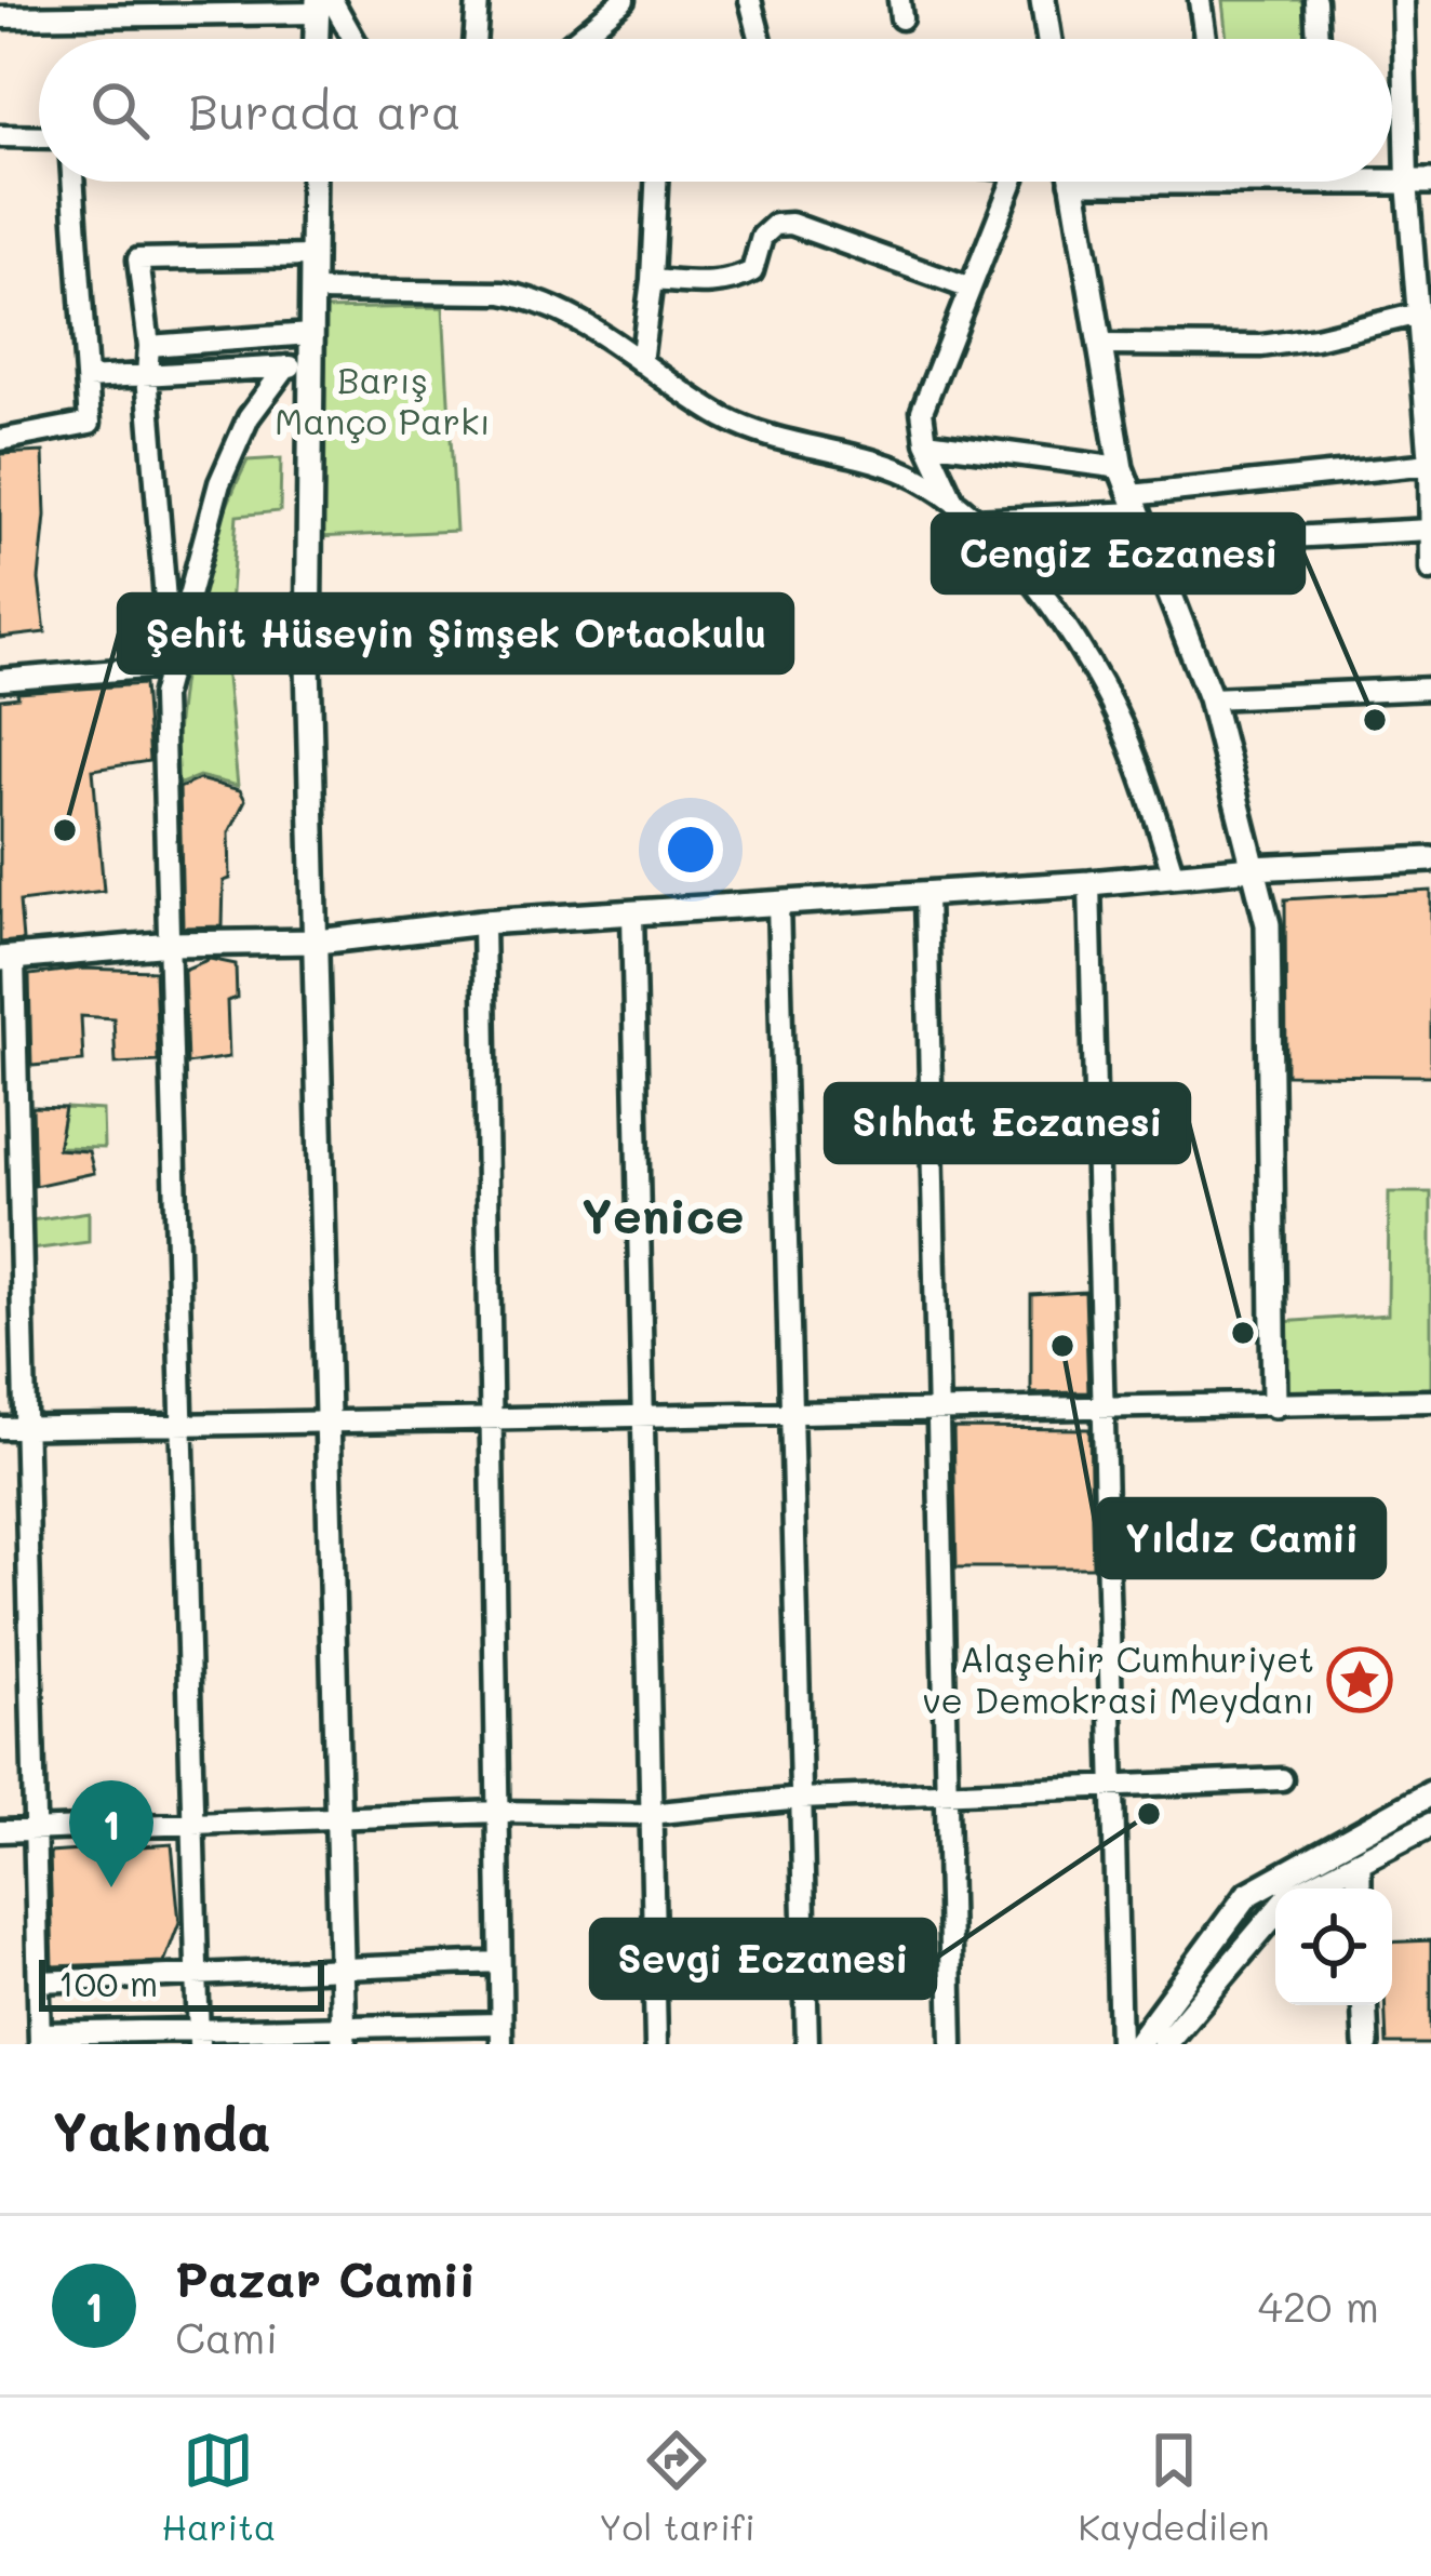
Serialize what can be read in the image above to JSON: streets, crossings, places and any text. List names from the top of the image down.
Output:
{
  "districts": ["Yenice"],
  "parks": ["Barış Manço Parkı"],
  "places": {
    "other": [
      "Cengiz Eczanesi",
      "Şehit Hüseyin Şimşek Ortaokulu",
      "Sıhhat Eczanesi",
      "Yıldız Camii",
      "Sevgi Eczanesi"
    ],
    "place": ["Alaşehir Cumhuriyet ve Demokrasi Meydanı"]
  },
  "scale_bar": "100 m",
  "page": {
    "search": "Burada ara",
    "pins": "1",
    "scale": "100 m",
    "heading": "Yakında",
    "list": [
      {
        "mark": "1",
        "name": "Pazar Camii",
        "note": "Cami",
        "value": "420 m"
      }
    ],
    "nav": ["Harita", "Yol tarifi", "Kaydedilen"]
  }
}
